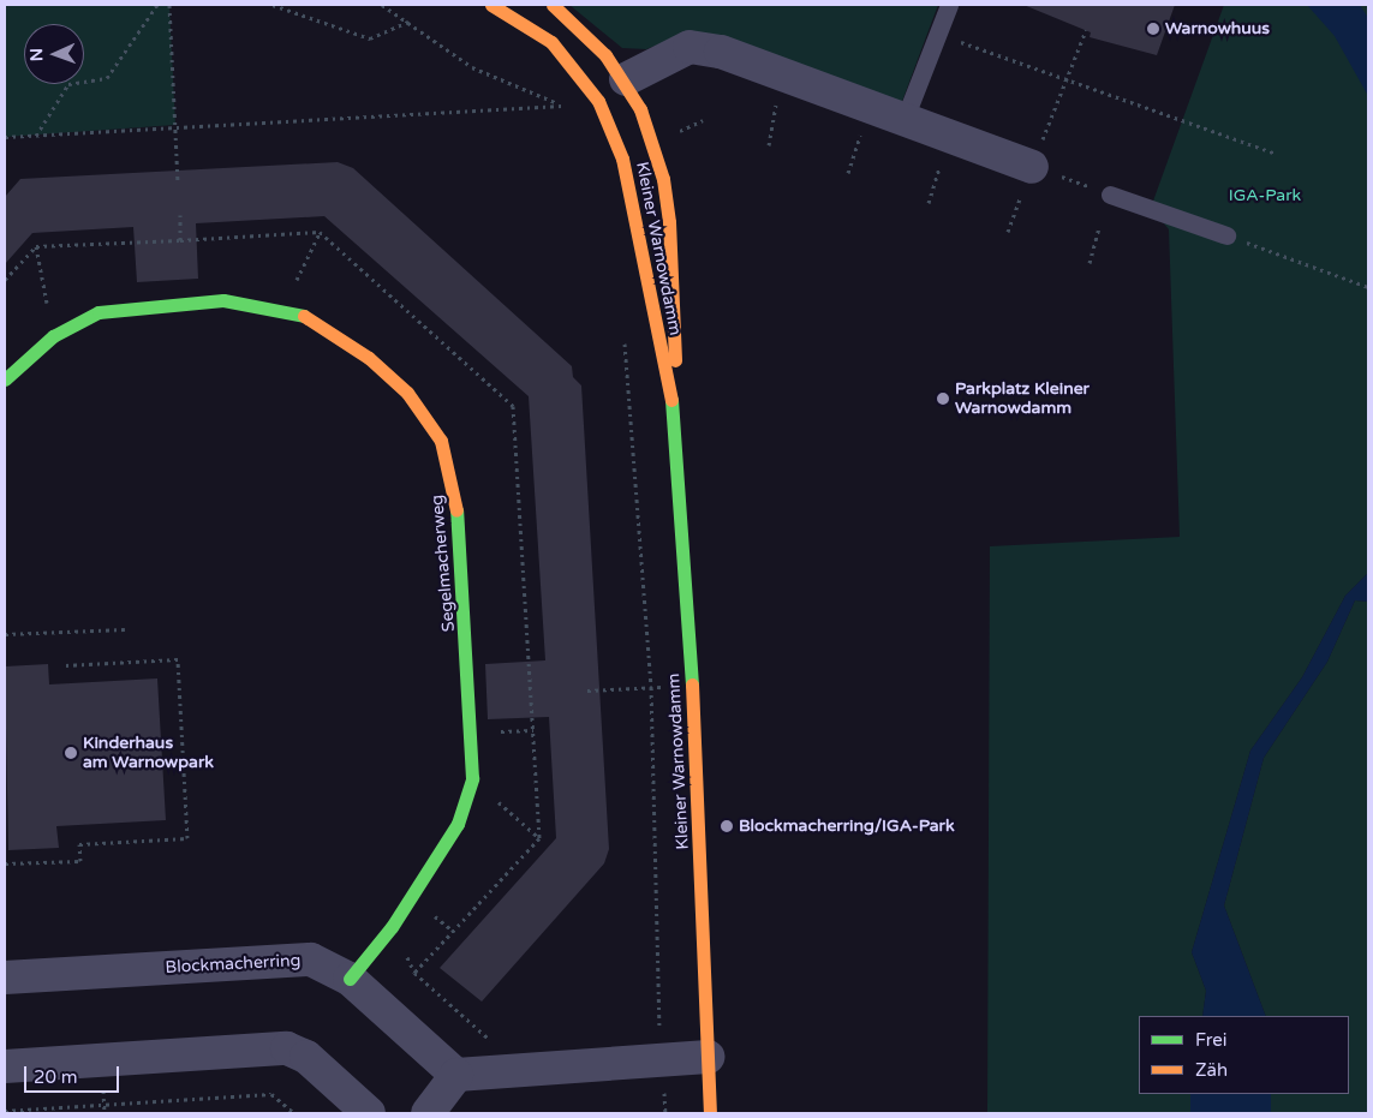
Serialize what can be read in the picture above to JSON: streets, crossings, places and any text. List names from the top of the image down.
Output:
{
  "streets": {
    "street": ["Kleiner Warnowdamm", "Segelmacherweg", "Blockmacherring"]
  },
  "crossings": [
    ["Segelmacherweg", "Blockmacherring"]
  ],
  "parks": ["IGA-Park"],
  "places": [
    "Warnowhuus",
    "Parkplatz Kleiner Warnowdamm",
    "Kinderhaus am Warnowpark",
    "Blockmacherring/IGA-Park"
  ],
  "legend": ["Frei", "Zäh"],
  "scale_bar": "20 m",
  "north": "left"
}
